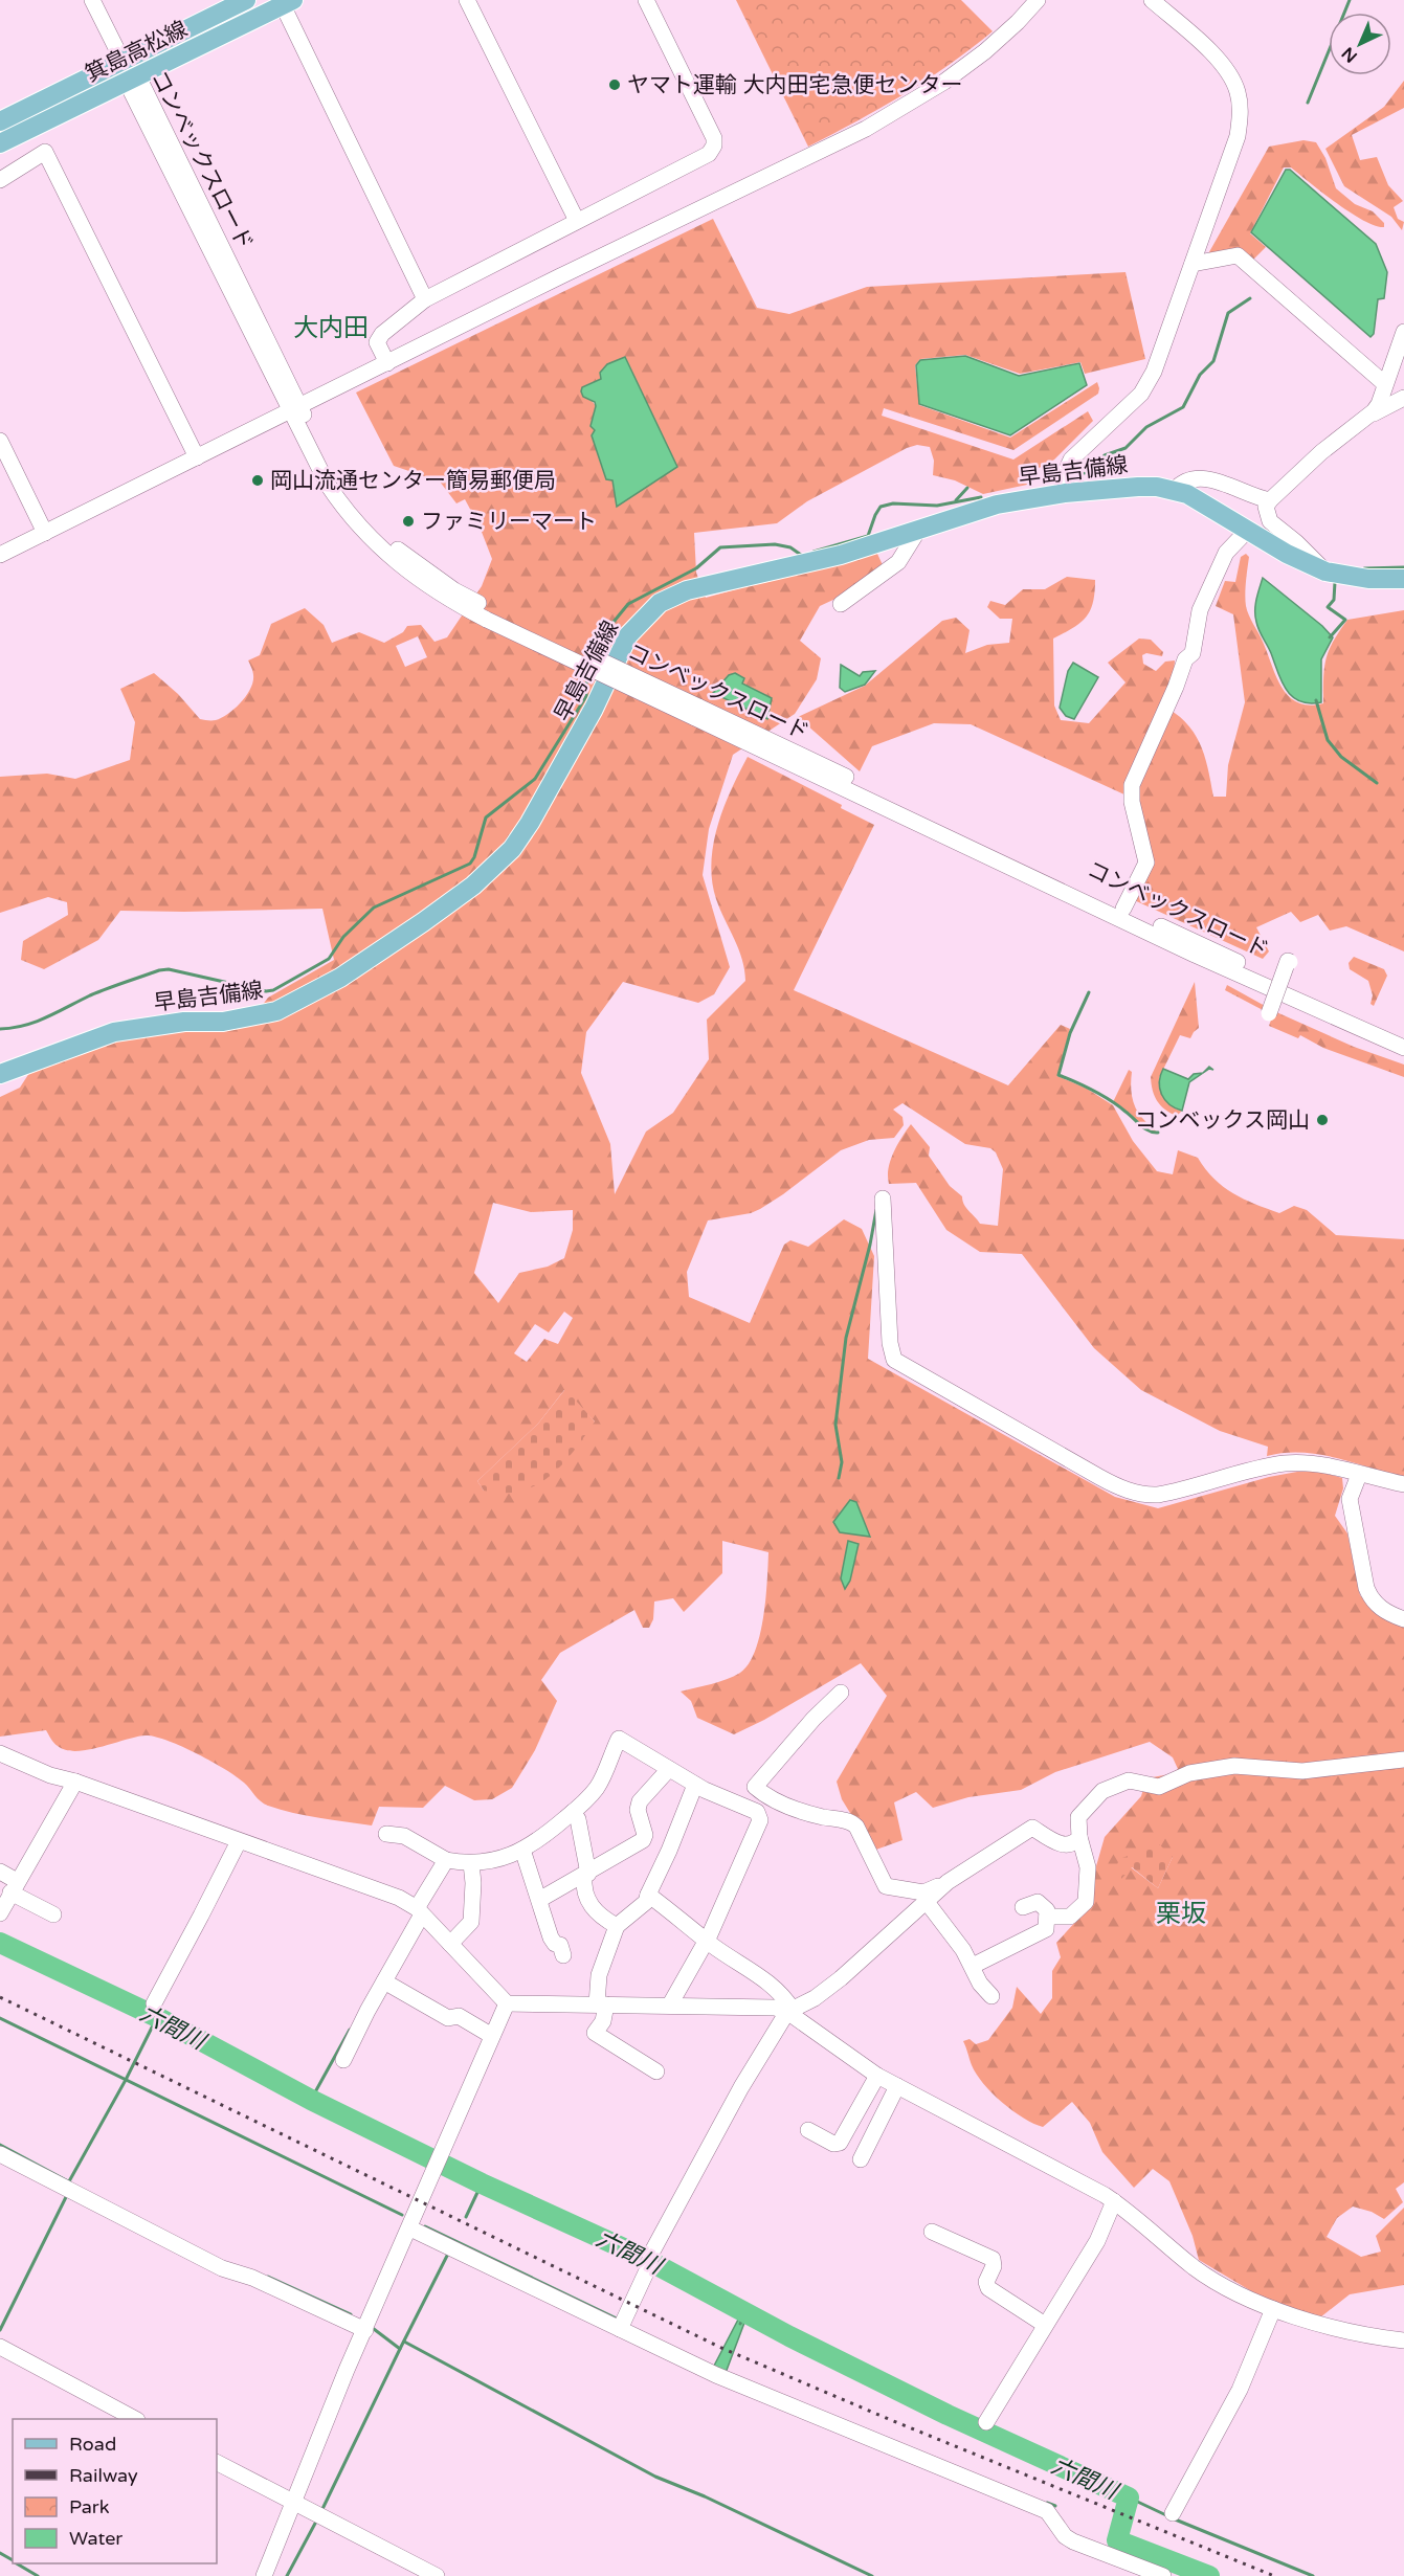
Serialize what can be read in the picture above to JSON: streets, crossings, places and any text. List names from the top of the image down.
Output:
{
  "streets": {
    "main road": ["箕島高松線", "早島吉備線"],
    "street": ["コンベックスロード"]
  },
  "crossings": [
    ["箕島高松線", "コンベックスロード"]
  ],
  "districts": ["大内田", "栗坂"],
  "water": ["六間川"],
  "places": [
    "ヤマト運輸 大内田宅急便センター",
    "岡山流通センター簡易郵便局",
    "ファミリーマート",
    "コンベックス岡山"
  ],
  "legend": [
    "Road",
    "Railway",
    "Park",
    "Water"
  ],
  "north": "bottom left"
}
